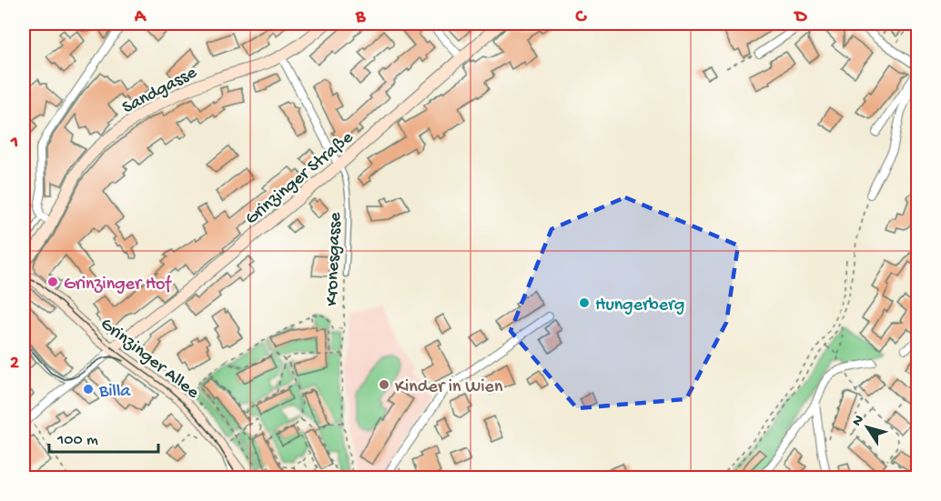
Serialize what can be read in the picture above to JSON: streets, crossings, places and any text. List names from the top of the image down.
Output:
{
  "streets": {
    "street": [
      "Sandgasse",
      "Grinzinger Straße",
      "Kronesgasse",
      "Grinzinger Allee"
    ]
  },
  "crossings": [
    ["Sandgasse", "Kronesgasse"],
    ["Sandgasse", "Grinzinger Allee"],
    ["Grinzinger Straße", "Kronesgasse"],
    ["Grinzinger Straße", "Grinzinger Allee"]
  ],
  "places": [
    "Grinzinger Hof",
    "Hungerberg",
    "Kinder in Wien",
    "Billa"
  ],
  "scale_bar": "100 m",
  "north": "top left",
  "grid": {
    "columns": [
      "A",
      "B",
      "C",
      "D"
    ],
    "rows": ["1", "2"]
  }
}
